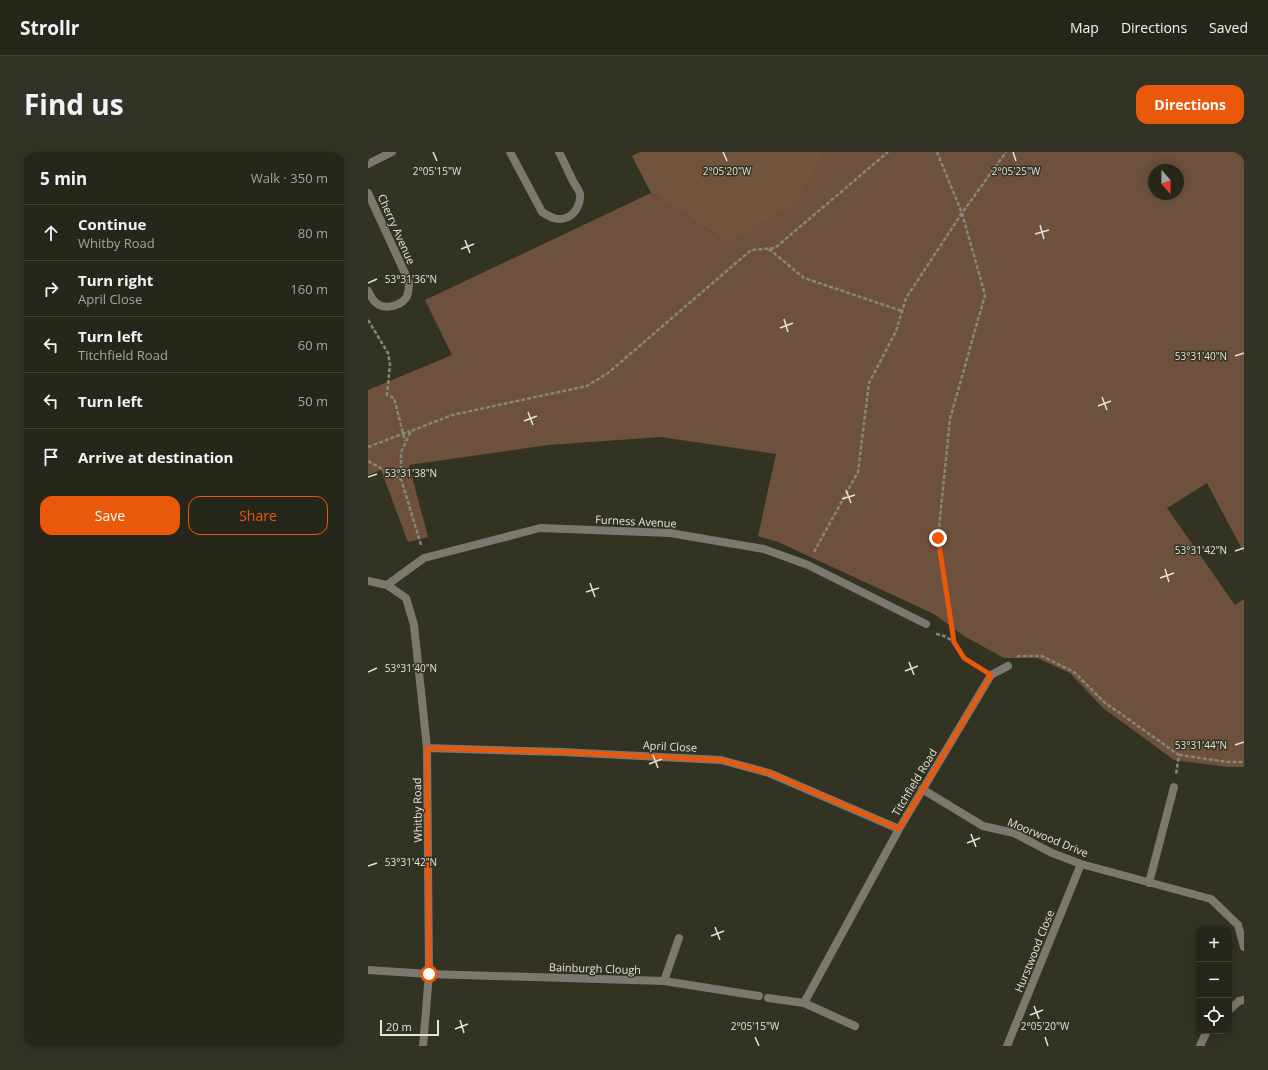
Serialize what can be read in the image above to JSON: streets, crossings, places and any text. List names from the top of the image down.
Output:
{
  "streets": {
    "street": [
      "Cherry Avenue",
      "Furness Avenue",
      "April Close",
      "Titchfield Road",
      "Whitby Road",
      "Moorwood Drive",
      "Hurstwood Close",
      "Bainburgh Clough"
    ]
  },
  "crossings": [
    ["Furness Avenue", "Whitby Road"],
    ["April Close", "Titchfield Road"],
    ["April Close", "Whitby Road"],
    ["Titchfield Road", "Moorwood Drive"],
    ["Whitby Road", "Bainburgh Clough"],
    ["Moorwood Drive", "Hurstwood Close"]
  ],
  "scale_bar": "20 m",
  "north": "bottom",
  "page": {
    "header": "Strollr",
    "nav": ["Map", "Directions", "Saved"],
    "title": "Find us",
    "buttons": [
      "Directions",
      ["Save", "Share"]
    ],
    "heading": ["5 min", "Walk · 350 m"],
    "list": [
      ["Continue", "Whitby Road", "80 m"],
      ["Turn right", "April Close", "160 m"],
      ["Turn left", "Titchfield Road", "60 m"],
      ["Turn left", "50 m"],
      "Arrive at destination"
    ],
    "map_buttons": ["+", "−"],
    "scale": "20 m"
  },
  "coordinates": [
    "2°05'15\"W",
    "2°05'20\"W",
    "2°05'25\"W",
    "53°31'36\"N",
    "53°31'40\"N",
    "53°31'38\"N",
    "53°31'42\"N",
    "53°31'44\"N"
  ]
}
